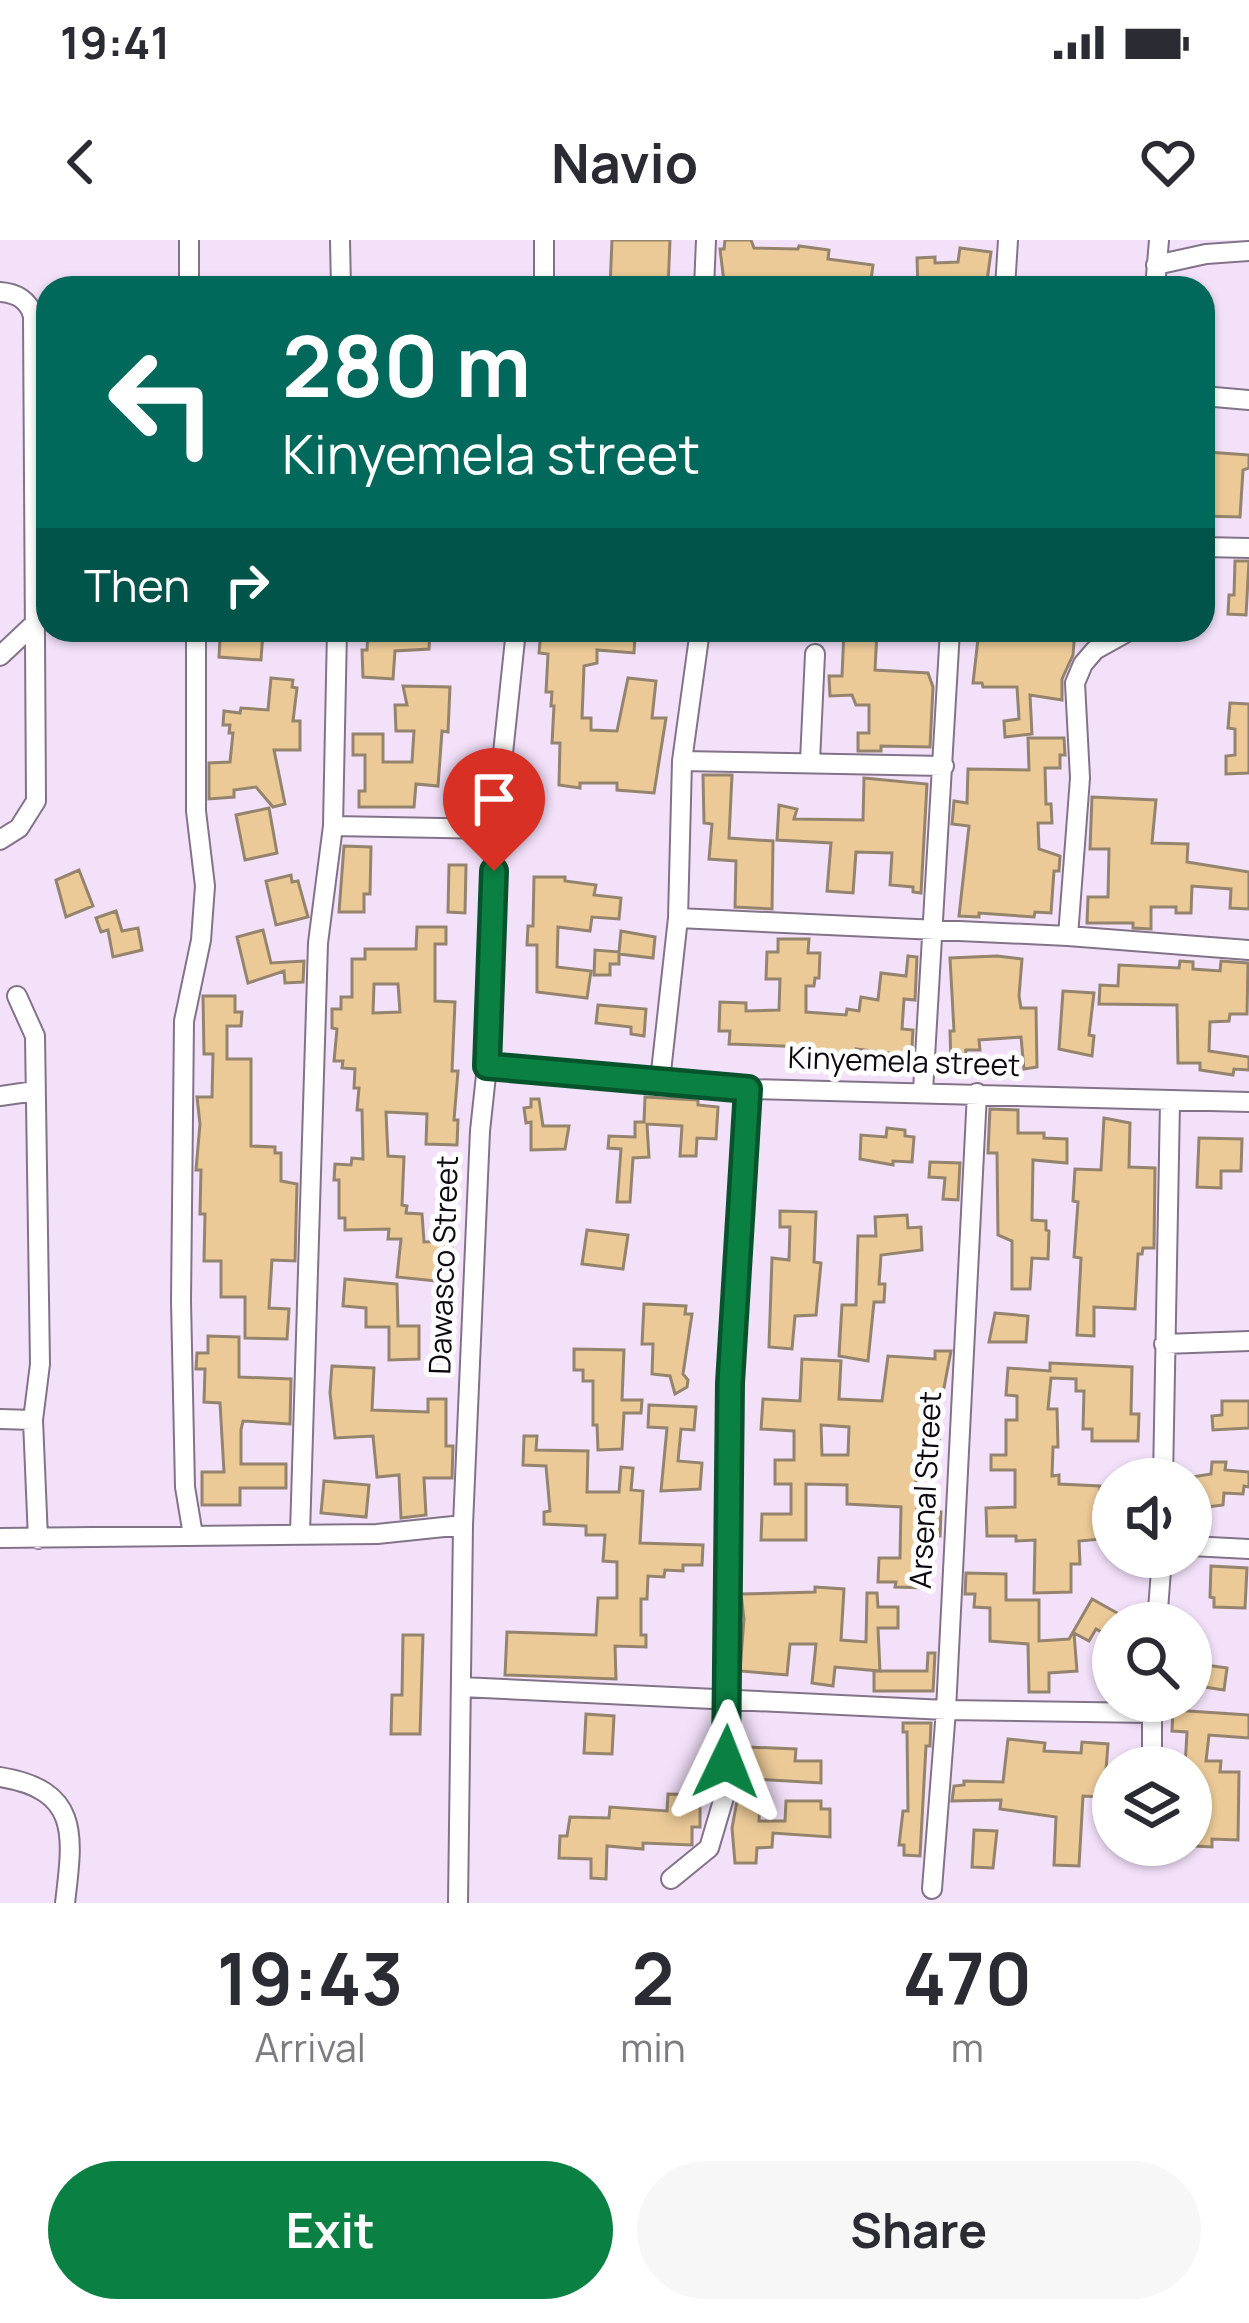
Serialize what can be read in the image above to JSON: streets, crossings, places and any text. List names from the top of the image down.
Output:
{
  "streets": {
    "street": ["Kinyemela street", "Dawasco Street", "Arsenal Street"]
  },
  "crossings": [
    ["Kinyemela street", "Dawasco Street"],
    ["Kinyemela street", "Arsenal Street"]
  ],
  "page": {
    "status": "19:41",
    "header": "Navio",
    "turn": ["280 m", "Kinyemela street"],
    "then": "Then",
    "eta": [
      "19:43",
      "Arrival",
      "2",
      "min",
      "470",
      "m"
    ],
    "buttons": ["Exit", "Share"]
  }
}
